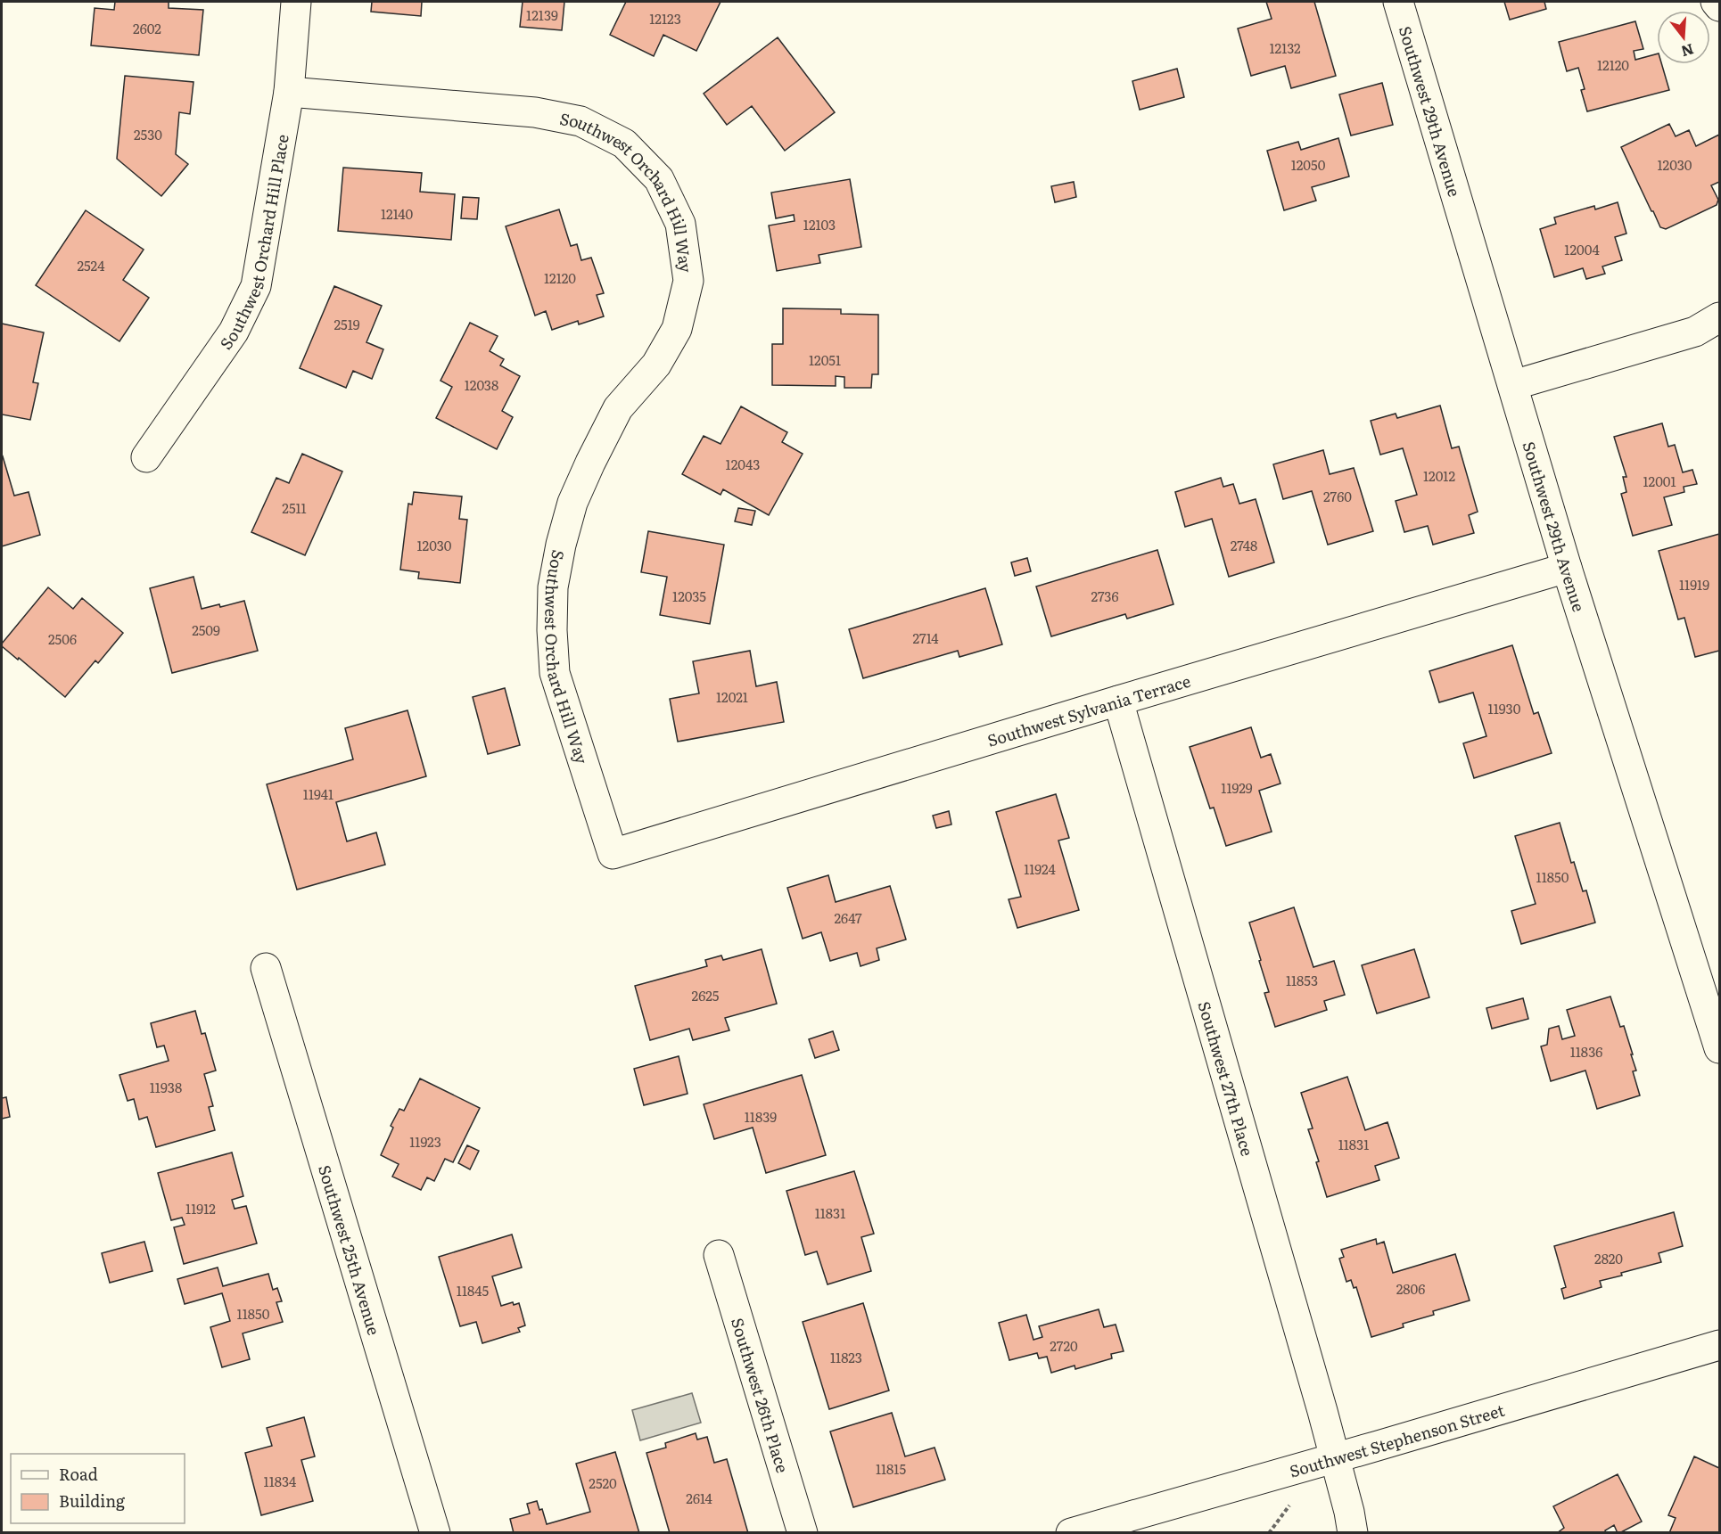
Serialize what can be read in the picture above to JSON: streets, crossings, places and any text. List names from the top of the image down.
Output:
{
  "streets": {
    "street": [
      "Southwest 29th Avenue",
      "Southwest Orchard Hill Way",
      "Southwest Orchard Hill Place",
      "Southwest Sylvania Terrace",
      "Southwest 27th Place",
      "Southwest 25th Avenue",
      "Southwest 26th Place",
      "Southwest Stephenson Street"
    ]
  },
  "crossings": [
    ["Southwest 29th Avenue", "Southwest Sylvania Terrace"],
    ["Southwest Orchard Hill Way", "Southwest Orchard Hill Place"],
    ["Southwest Orchard Hill Way", "Southwest Sylvania Terrace"],
    ["Southwest Sylvania Terrace", "Southwest 27th Place"],
    ["Southwest 27th Place", "Southwest Stephenson Street"]
  ],
  "house_numbers": [
    "12139",
    "12123",
    "2602",
    "12132",
    "12120",
    "2530",
    "12050",
    "12030",
    "12140",
    "12103",
    "12004",
    "2524",
    "12120",
    "2519",
    "12051",
    "12038",
    "12043",
    "12012",
    "12001",
    "2760",
    "2511",
    "12030",
    "2748",
    "11919",
    "12035",
    "2736",
    "2509",
    "2714",
    "2506",
    "12021",
    "11930",
    "11929",
    "11941",
    "11924",
    "11850",
    "2647",
    "11853",
    "2625",
    "11836",
    "11938",
    "11839",
    "11923",
    "11831",
    "11912",
    "11831",
    "2820",
    "2806",
    "11845",
    "11850",
    "2720",
    "11823",
    "11815",
    "11834",
    "2520",
    "2614"
  ],
  "legend": ["Road", "Building"],
  "north": "bottom"
}
